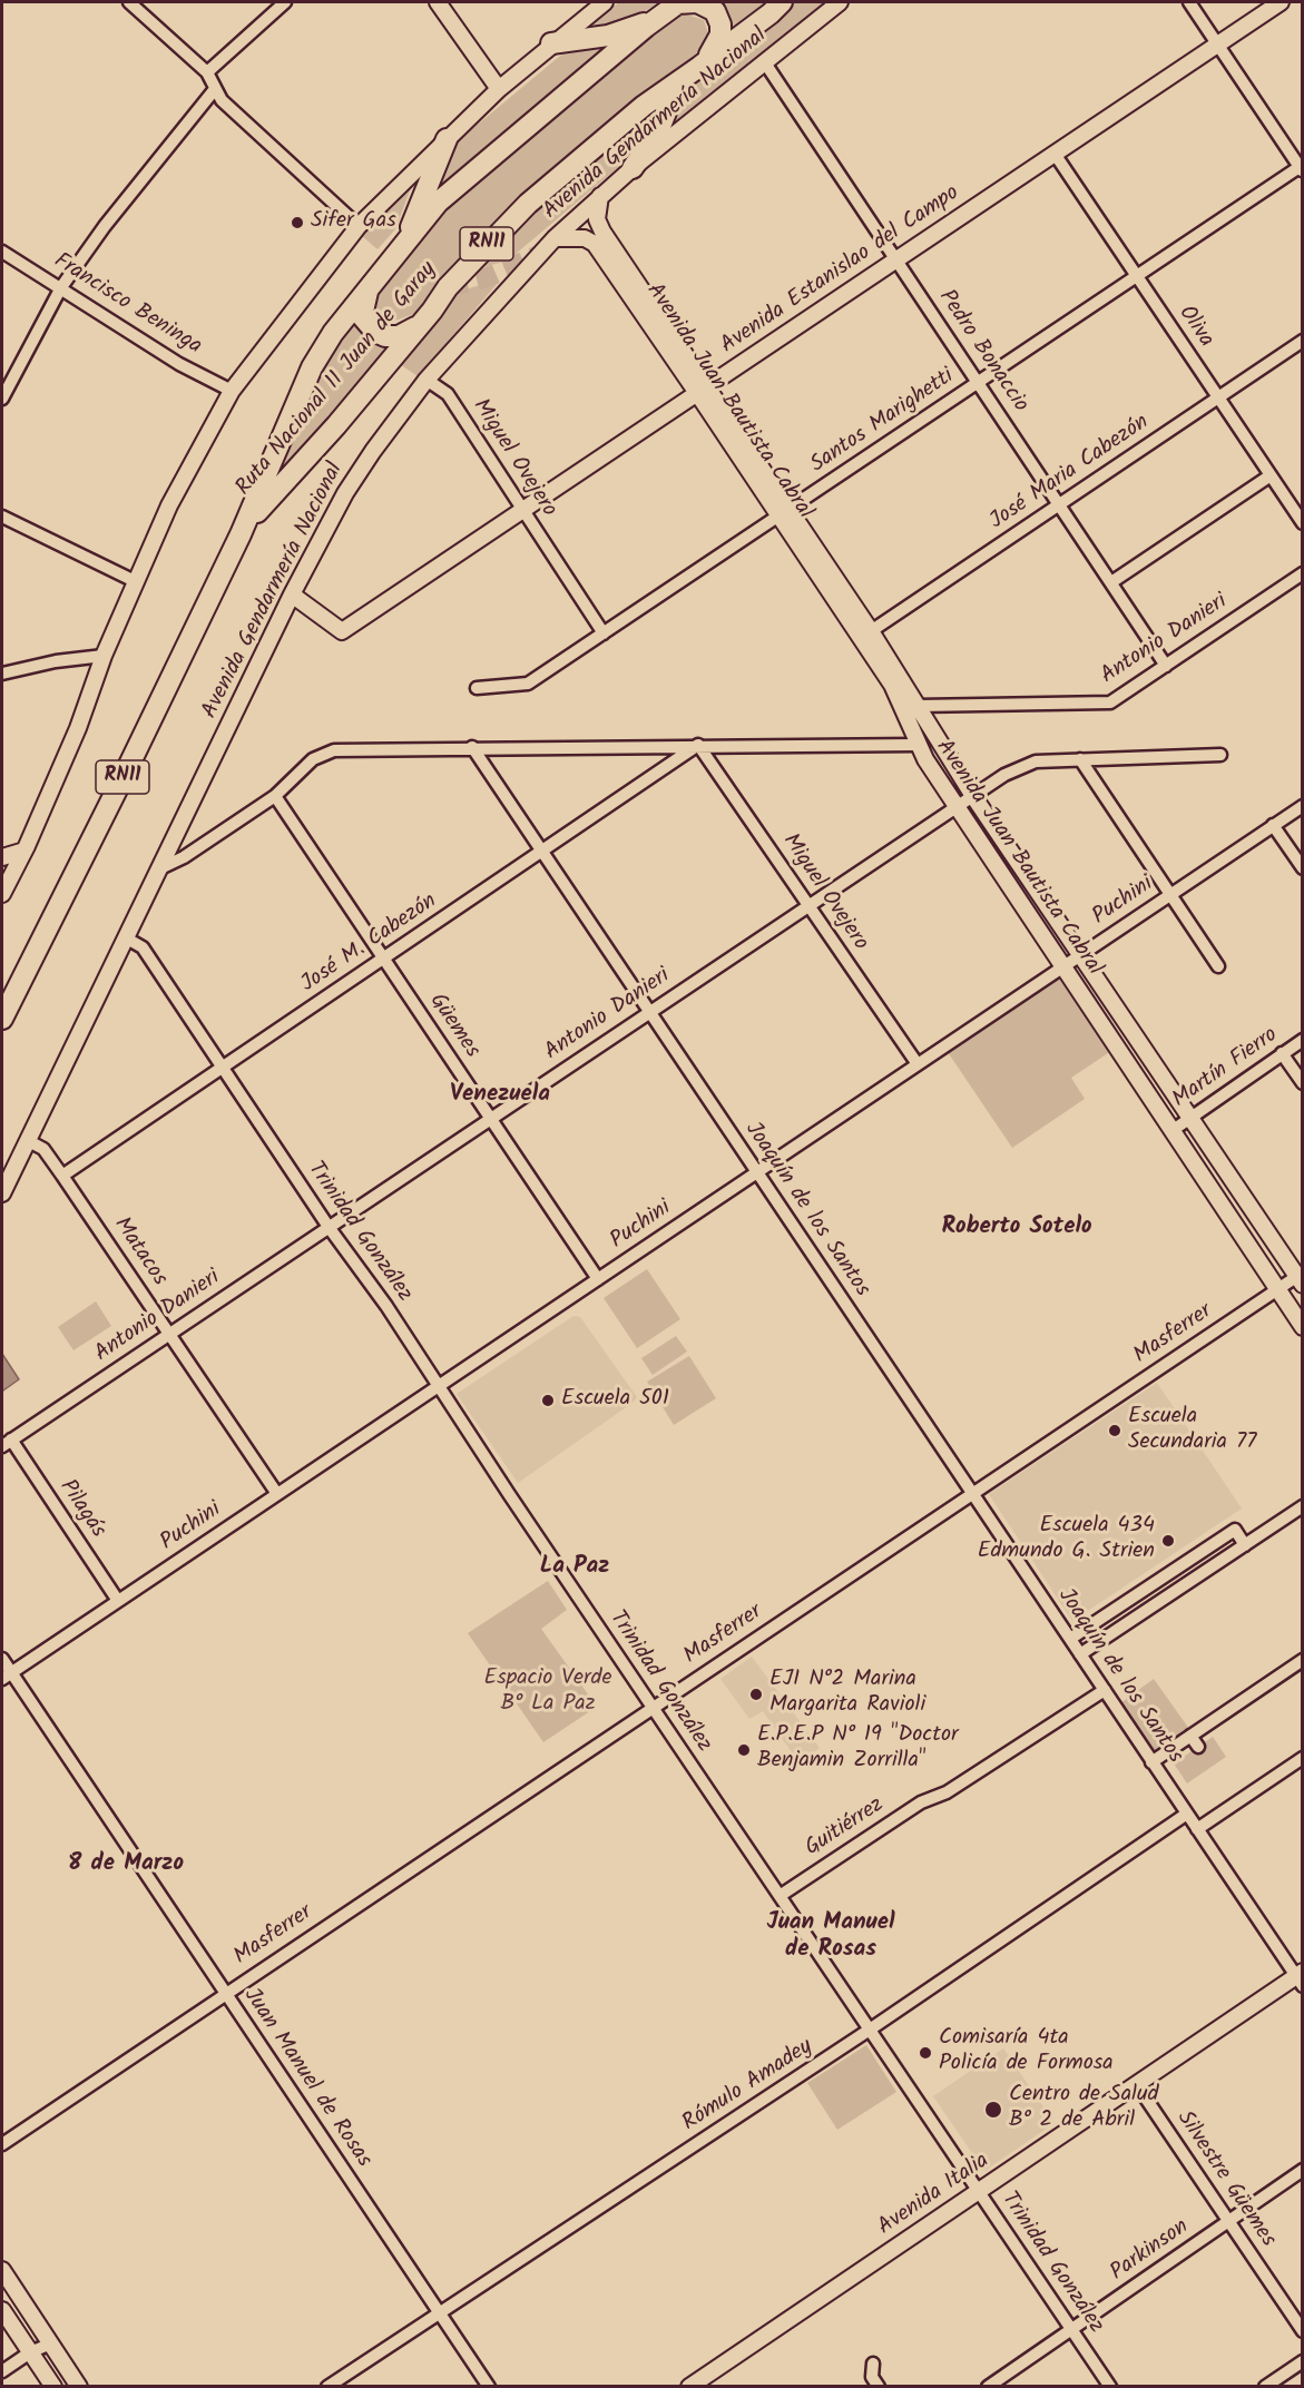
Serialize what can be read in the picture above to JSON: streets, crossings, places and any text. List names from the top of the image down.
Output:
{
  "streets": {
    "highway": ["RN11", "Ruta Nacional 11 Juan de Garay"],
    "main road": [
      "Avenida Gendarmería Nacional",
      "Avenida Estanislao del Campo",
      "Avenida Juan Bautista Cabral",
      "Avenida Italia"
    ],
    "street": [
      "Francisco Beninga",
      "Oliva",
      "Pedro Bonaccio",
      "Santos Marighetti",
      "Miguel Ovejero",
      "José Maria Cabezón",
      "Antonio Danieri",
      "Puchini",
      "José M. Cabezón",
      "Güemes",
      "Martín Fierro",
      "Joaquín de los Santos",
      "Trinidad González",
      "Matacos",
      "Masferrer",
      "Pilagás",
      "Guitiérrez",
      "Juan Manuel de Rosas",
      "Rómulo Amadey",
      "Silvestre Güemes",
      "Parkinson"
    ]
  },
  "crossings": [
    ["Avenida Gendarmería Nacional", "Avenida Estanislao del Campo"],
    ["Avenida Gendarmería Nacional", "Pedro Bonaccio"],
    ["Avenida Gendarmería Nacional", "Avenida Juan Bautista Cabral"],
    ["Avenida Gendarmería Nacional", "Miguel Ovejero"],
    ["Avenida Gendarmería Nacional", "Trinidad González"],
    ["Avenida Gendarmería Nacional", "Matacos"],
    ["Avenida Estanislao del Campo", "Oliva"],
    ["Avenida Estanislao del Campo", "Pedro Bonaccio"],
    ["Avenida Estanislao del Campo", "Avenida Juan Bautista Cabral"],
    ["Avenida Estanislao del Campo", "Miguel Ovejero"],
    ["Oliva", "Santos Marighetti"],
    ["Oliva", "José Maria Cabezón"],
    ["Pedro Bonaccio", "Santos Marighetti"],
    ["Pedro Bonaccio", "José Maria Cabezón"],
    ["Pedro Bonaccio", "Antonio Danieri"],
    ["Avenida Juan Bautista Cabral", "Santos Marighetti"],
    ["Avenida Juan Bautista Cabral", "José Maria Cabezón"],
    ["Avenida Juan Bautista Cabral", "Antonio Danieri"],
    ["Avenida Juan Bautista Cabral", "Puchini"],
    ["Avenida Juan Bautista Cabral", "Martín Fierro"],
    ["Avenida Juan Bautista Cabral", "Masferrer"],
    ["Santos Marighetti", "Miguel Ovejero"],
    ["Miguel Ovejero", "Antonio Danieri"],
    ["Miguel Ovejero", "Puchini"],
    ["Miguel Ovejero", "José M. Cabezón"],
    ["Antonio Danieri", "Güemes"],
    ["Antonio Danieri", "Joaquín de los Santos"],
    ["Antonio Danieri", "Trinidad González"],
    ["Antonio Danieri", "Matacos"],
    ["Antonio Danieri", "Pilagás"],
    ["Puchini", "Güemes"],
    ["Puchini", "Joaquín de los Santos"],
    ["Puchini", "Trinidad González"],
    ["Puchini", "Matacos"],
    ["Puchini", "Pilagás"],
    ["Puchini", "Juan Manuel de Rosas"],
    ["José M. Cabezón", "Güemes"],
    ["José M. Cabezón", "Joaquín de los Santos"],
    ["José M. Cabezón", "Trinidad González"],
    ["José M. Cabezón", "Matacos"],
    ["Joaquín de los Santos", "Masferrer"],
    ["Joaquín de los Santos", "Guitiérrez"],
    ["Joaquín de los Santos", "Rómulo Amadey"],
    ["Joaquín de los Santos", "Avenida Italia"],
    ["Trinidad González", "Masferrer"],
    ["Trinidad González", "Guitiérrez"],
    ["Trinidad González", "Rómulo Amadey"],
    ["Trinidad González", "Avenida Italia"],
    ["Trinidad González", "Parkinson"],
    ["Masferrer", "Juan Manuel de Rosas"],
    ["Juan Manuel de Rosas", "Rómulo Amadey"],
    ["Silvestre Güemes", "Avenida Italia"],
    ["Silvestre Güemes", "Parkinson"]
  ],
  "districts": [
    "Venezuela",
    "Roberto Sotelo",
    "La Paz",
    "8 de Marzo",
    "Juan Manuel de Rosas"
  ],
  "parks": ["Espacio Verde B° La Paz"],
  "places": [
    "Sifer Gas",
    "Escuela 501",
    "Escuela Secundaria 77",
    "Escuela 434 Edmundo G. Strien",
    "EJI N°2 Marina Margarita Ravioli",
    "E.P.E.P N° 19 \"Doctor Benjamin Zorrilla\"",
    "Comisaría 4ta Policía de Formosa",
    "Centro de Salud B° 2 de Abril"
  ]
}
